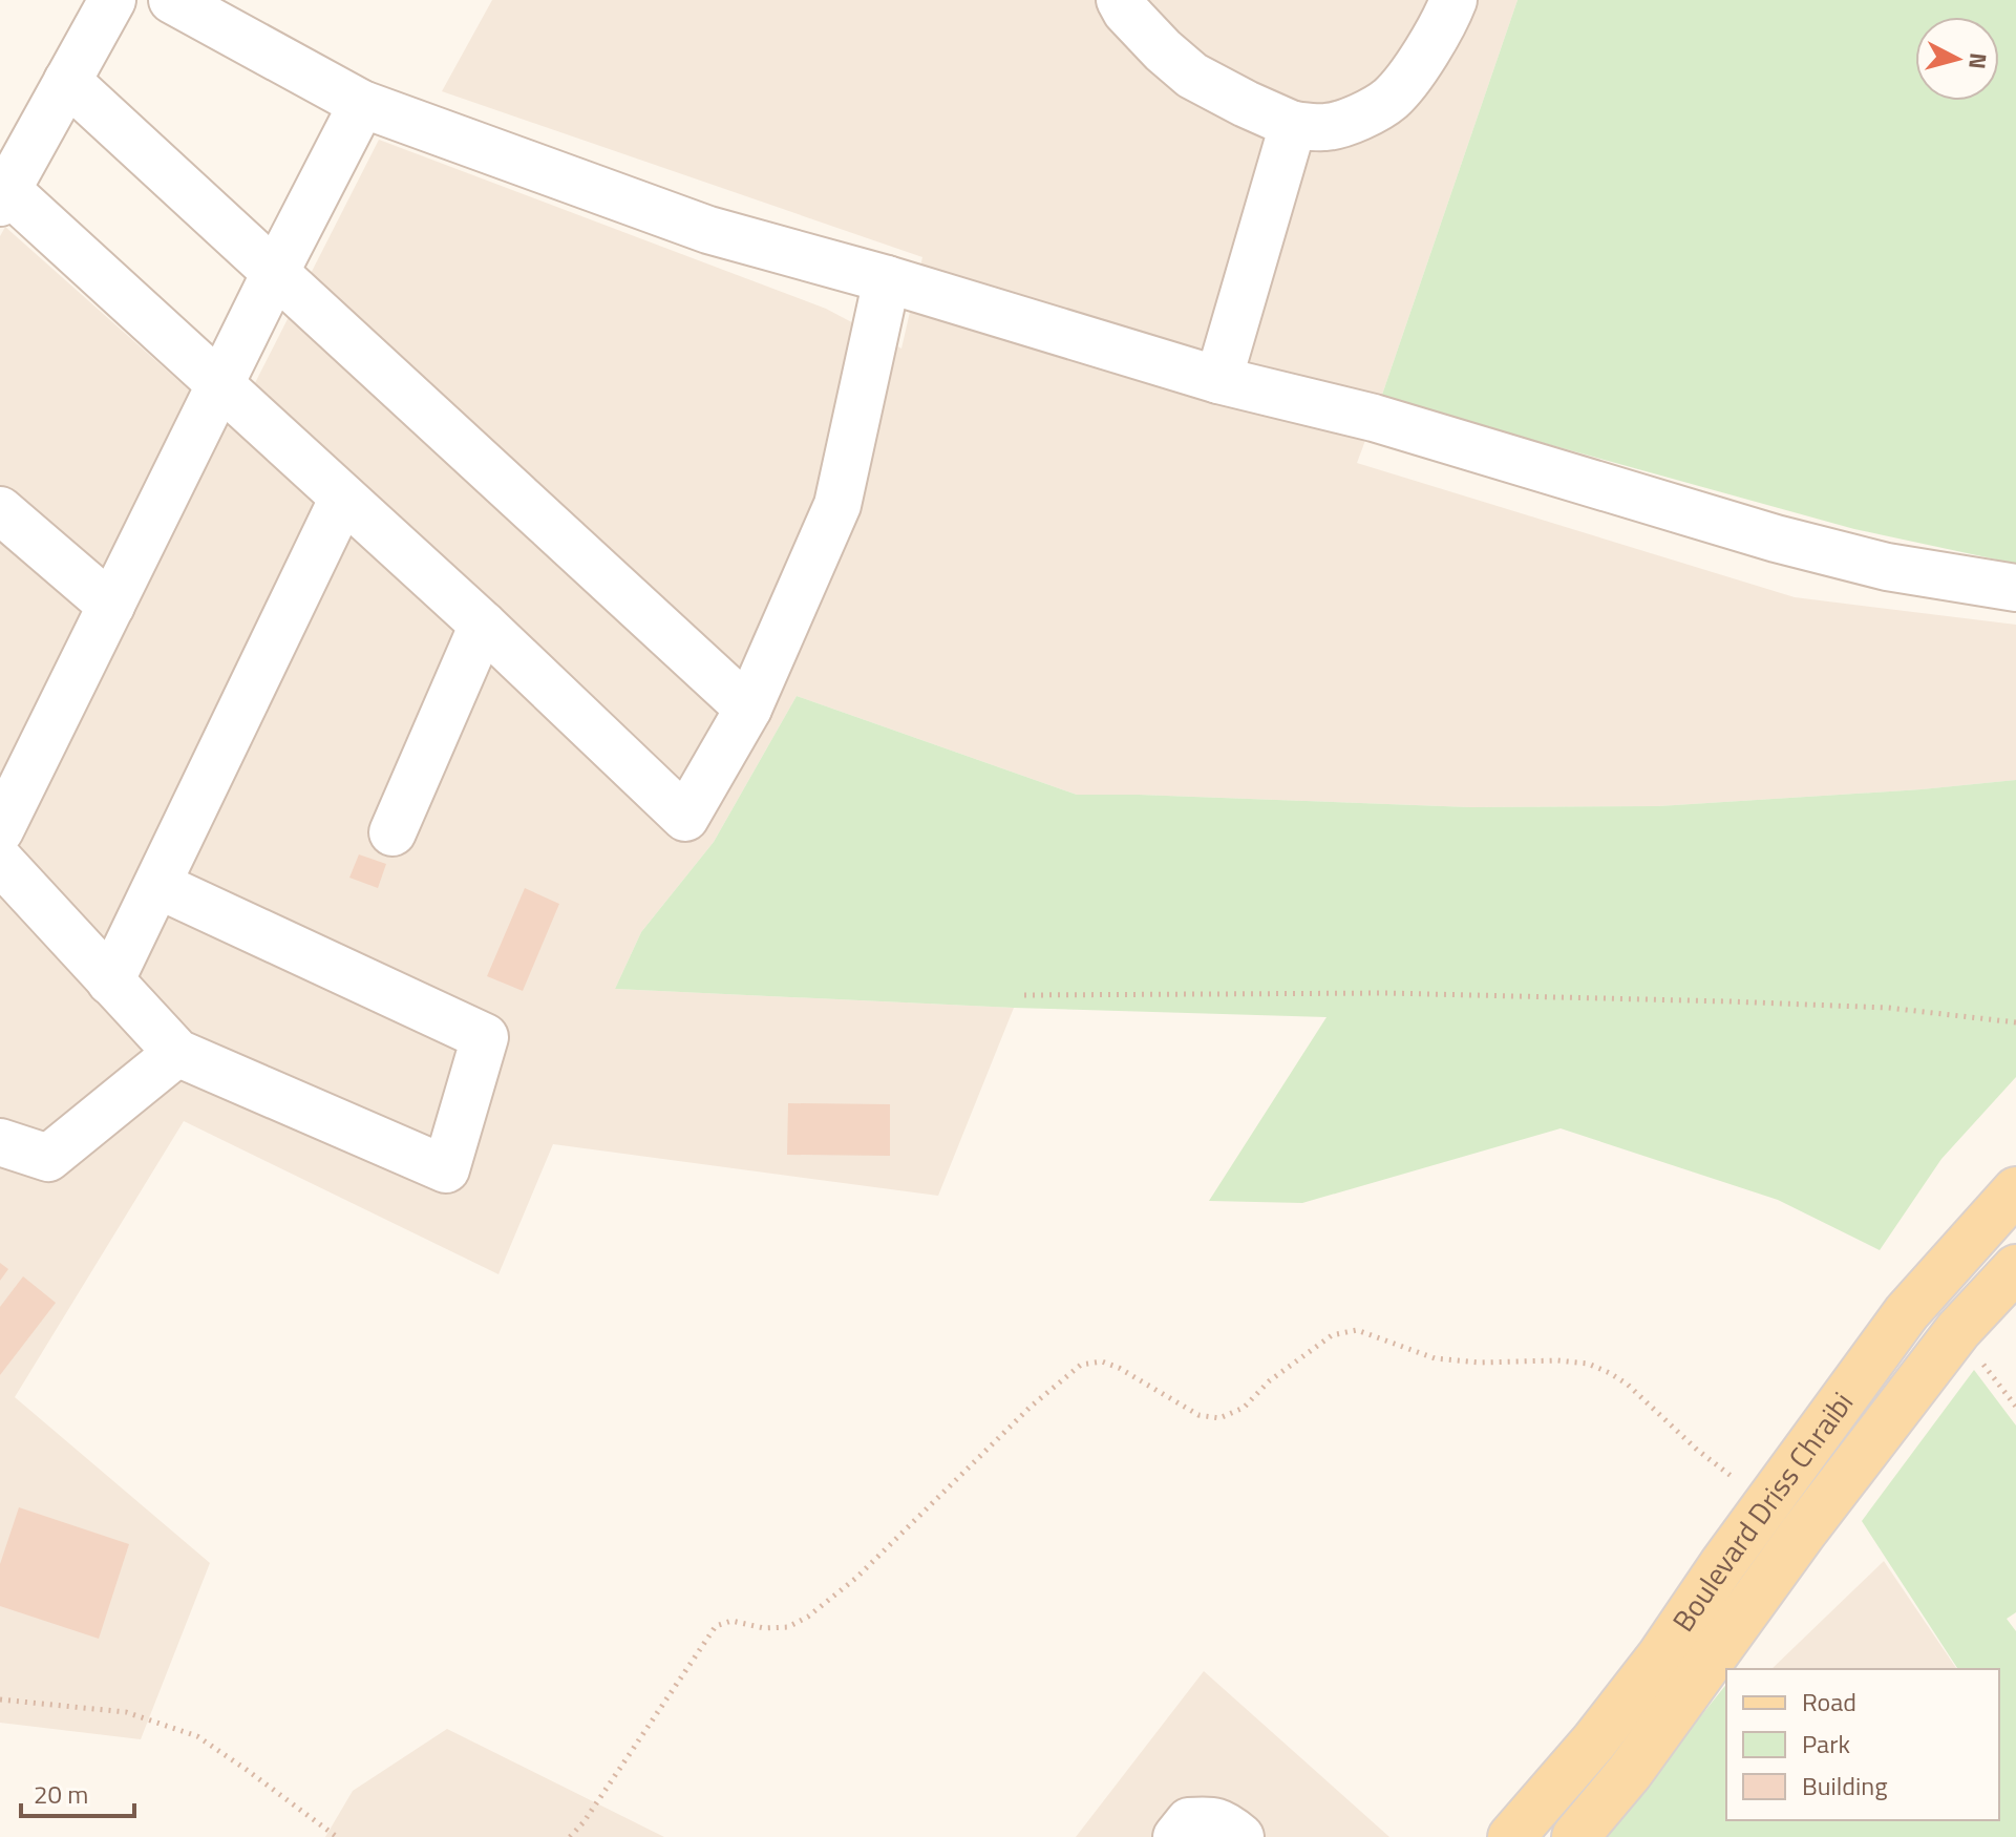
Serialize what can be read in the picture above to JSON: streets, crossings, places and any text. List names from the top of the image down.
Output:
{
  "streets": {
    "main road": ["Boulevard Driss Chraibi"]
  },
  "legend": ["Road", "Park", "Building"],
  "scale_bar": "20 m",
  "north": "right"
}
